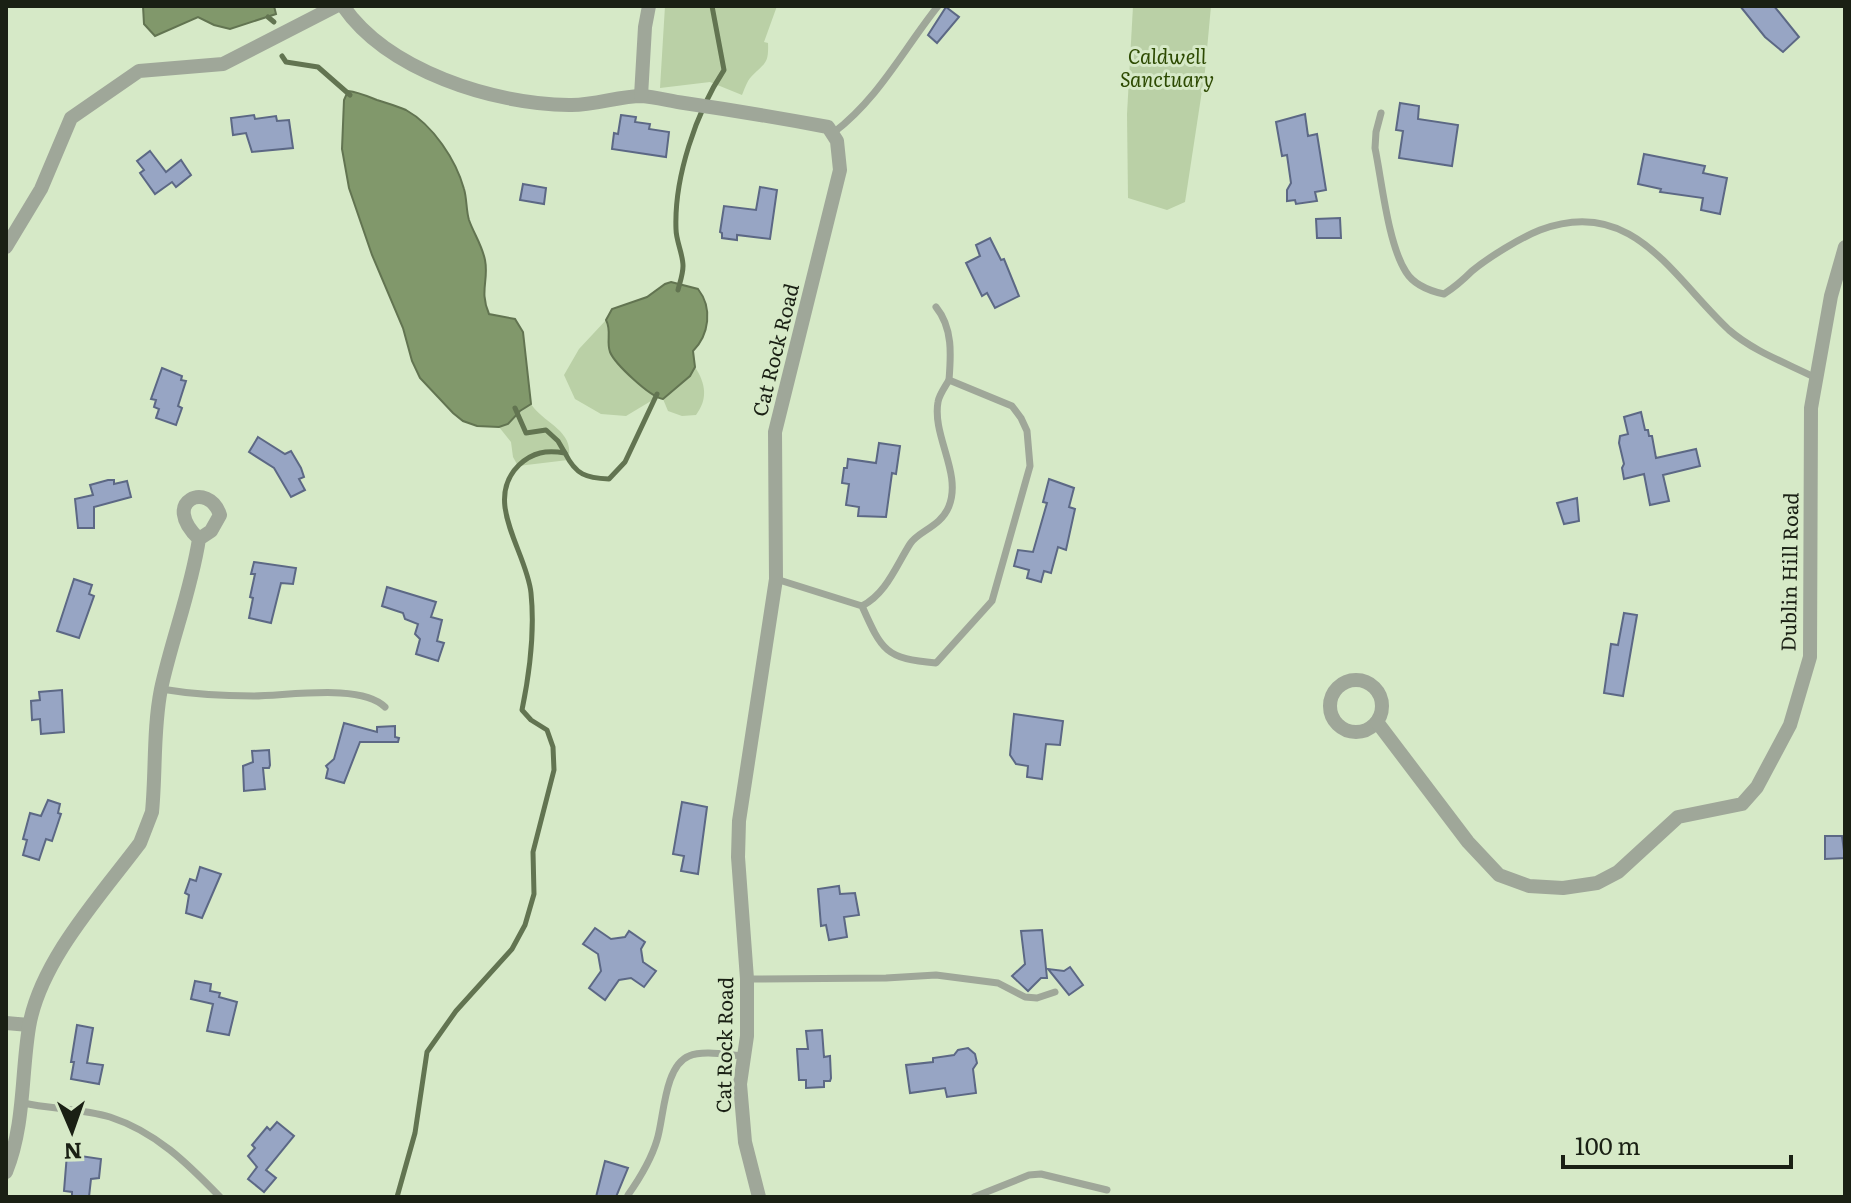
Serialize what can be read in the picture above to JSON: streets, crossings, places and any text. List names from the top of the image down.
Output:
{
  "streets": {
    "street": ["Cat Rock Road", "Dublin Hill Road"]
  },
  "parks": ["Caldwell Sanctuary"],
  "scale_bar": "100 m",
  "north": "bottom"
}
